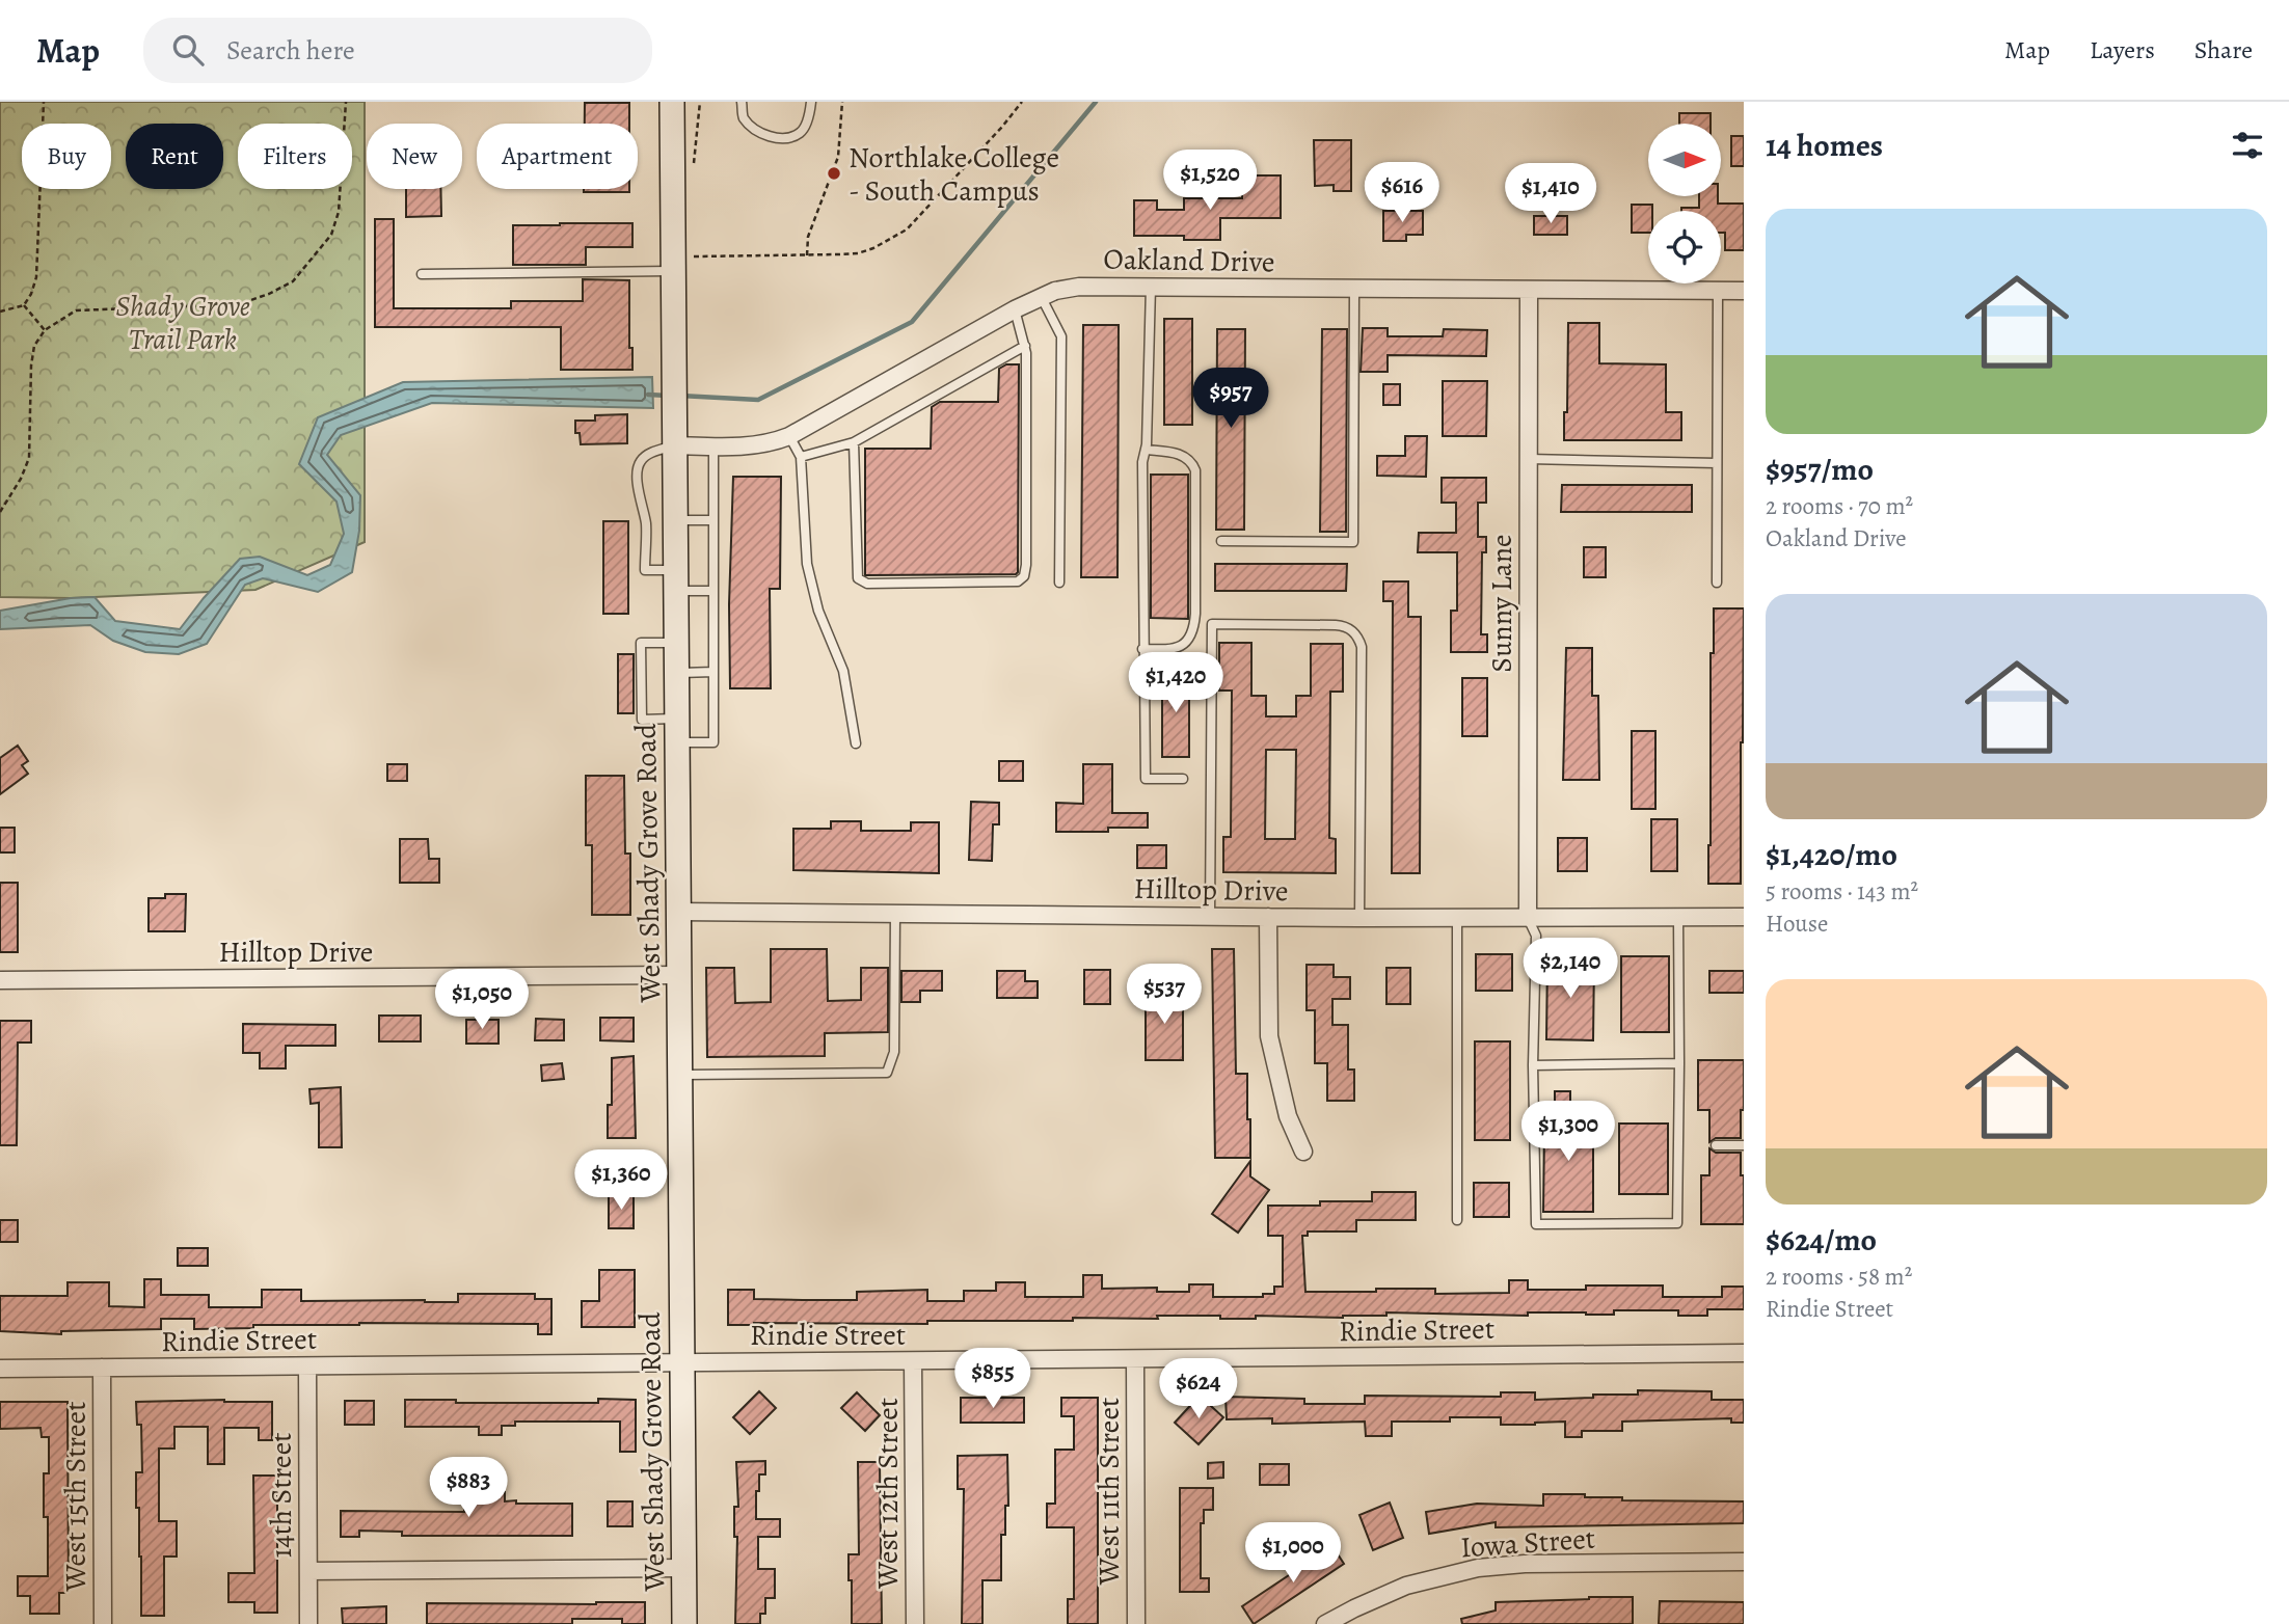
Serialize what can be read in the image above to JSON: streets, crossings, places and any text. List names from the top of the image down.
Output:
{
  "streets": {
    "main road": ["West Shady Grove Road"],
    "street": [
      "Oakland Drive",
      "Sunny Lane",
      "Hilltop Drive",
      "Rindie Street",
      "West 11th Street",
      "West 12th Street",
      "14th Street",
      "West 15th Street",
      "Iowa Street"
    ]
  },
  "crossings": [
    ["Oakland Drive", "Sunny Lane"],
    ["Oakland Drive", "West Shady Grove Road"],
    ["Sunny Lane", "Hilltop Drive"],
    ["West Shady Grove Road", "Hilltop Drive"],
    ["West Shady Grove Road", "Rindie Street"],
    ["Rindie Street", "West 11th Street"],
    ["Rindie Street", "West 12th Street"],
    ["Rindie Street", "14th Street"],
    ["Rindie Street", "West 15th Street"]
  ],
  "parks": ["Shady Grove Trail Park"],
  "places": ["Northlake College - South Campus"],
  "north": "right",
  "page": {
    "header": "Map",
    "search": "Search here",
    "nav": ["Map", "Layers", "Share"],
    "heading": "14 homes",
    "chip": [
      "Buy",
      "Rent",
      "Filters",
      "New",
      "Apartment"
    ],
    "price": [
      "$1,520",
      "$616",
      "$1,410",
      "$957",
      "$1,420",
      "$2,140",
      "$537",
      "$1,050",
      "$1,300",
      "$1,360",
      "$855",
      "$624",
      "$883",
      "$1,000"
    ],
    "list": [
      {
        "name": "$957/mo",
        "note": "2 rooms · 70 m² · Oakland Drive"
      },
      {
        "name": "$1,420/mo",
        "note": "5 rooms · 143 m² · House"
      },
      {
        "name": "$624/mo",
        "note": "2 rooms · 58 m² · Rindie Street"
      }
    ]
  }
}
